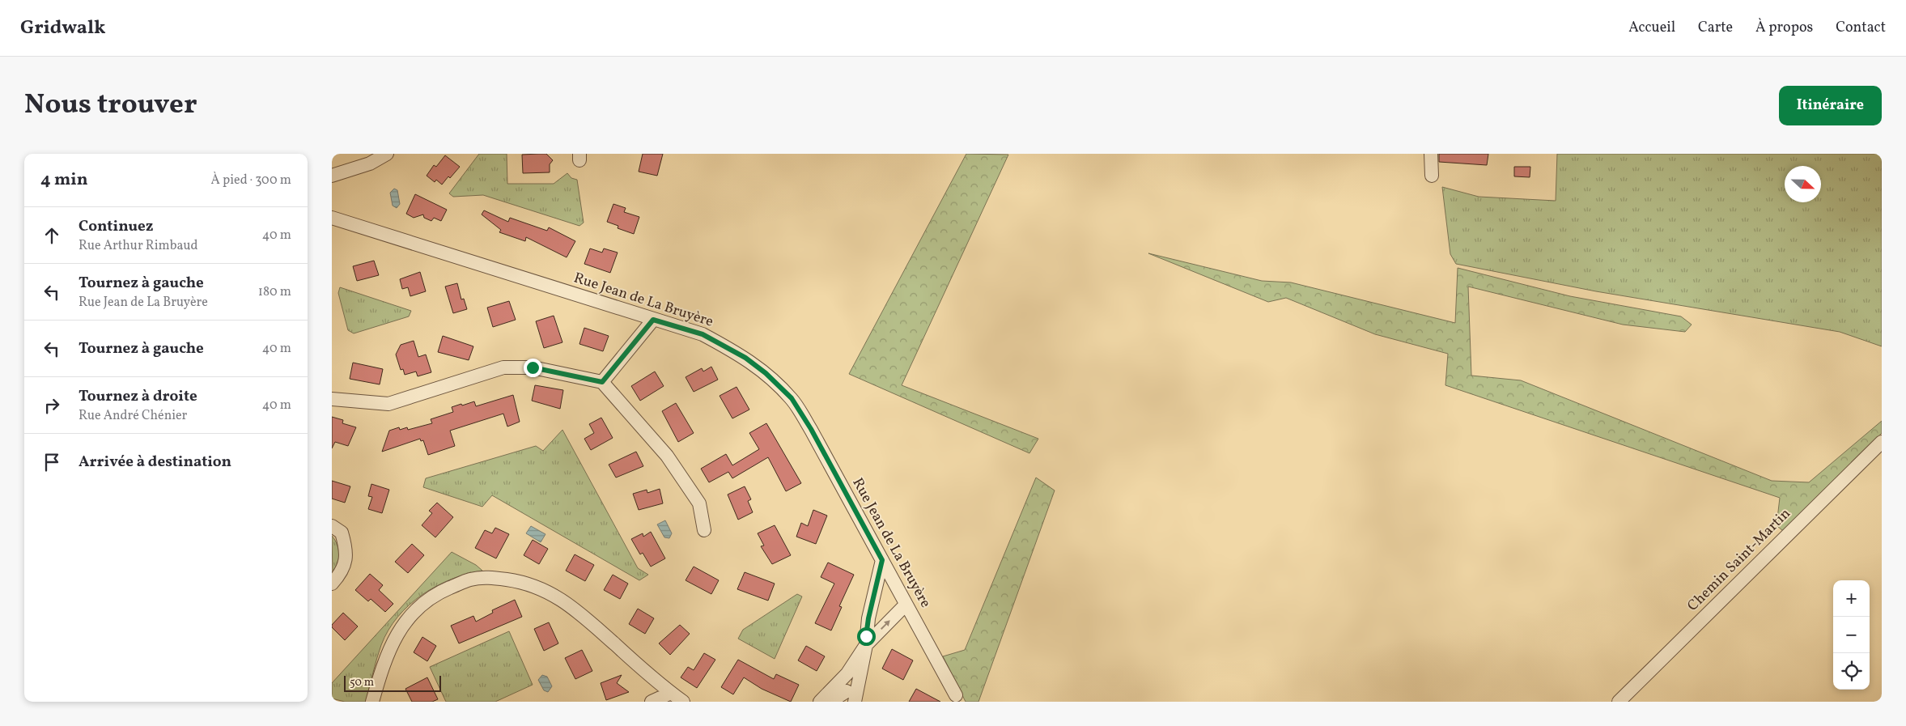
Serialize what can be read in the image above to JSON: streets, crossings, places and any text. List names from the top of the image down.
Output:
{
  "streets": {
    "street": ["Rue Jean de La Bruyère", "Chemin Saint-Martin"]
  },
  "scale_bar": "50 m",
  "north": "right",
  "page": {
    "header": "Gridwalk",
    "nav": [
      "Accueil",
      "Carte",
      "À propos",
      "Contact"
    ],
    "title": "Nous trouver",
    "buttons": "Itinéraire",
    "heading": ["4 min", "À pied · 300 m"],
    "list": [
      ["Continuez", "Rue Arthur Rimbaud", "40 m"],
      ["Tournez à gauche", "Rue Jean de La Bruyère", "180 m"],
      ["Tournez à gauche", "40 m"],
      ["Tournez à droite", "Rue André Chénier", "40 m"],
      "Arrivée à destination"
    ],
    "map_buttons": ["+", "−"],
    "scale": "50 m"
  }
}
